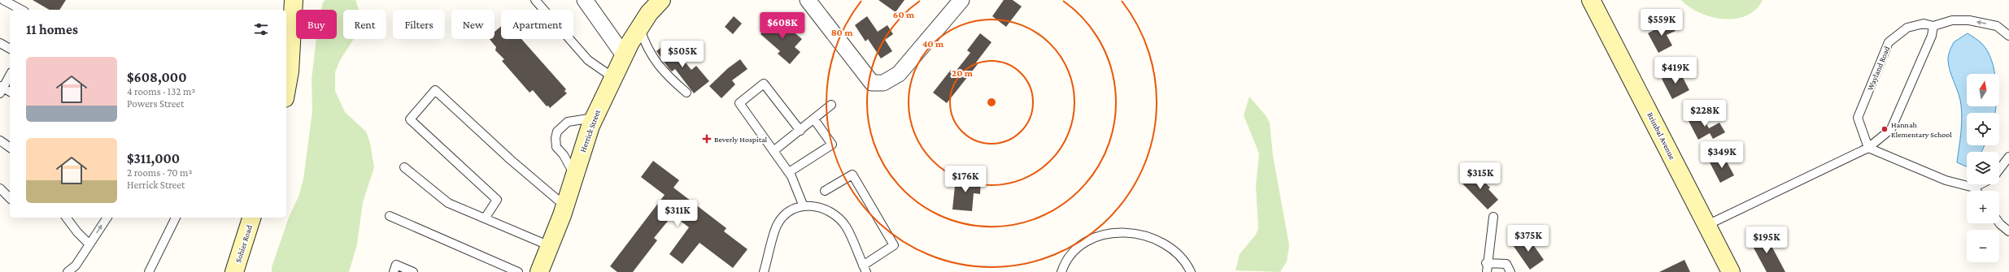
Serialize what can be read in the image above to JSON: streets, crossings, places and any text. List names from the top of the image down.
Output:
{
  "streets": {
    "main road": ["Herrick Street", "Brimbal Avenue", "Sohier Road"],
    "lane": ["Wayland Road"]
  },
  "places": {
    "other": ["Hannah Elementary School"],
    "health": ["Beverly Hospital"]
  },
  "north": "top",
  "page": {
    "price": [
      "$559K",
      "$608K",
      "$505K",
      "$419K",
      "$228K",
      "$349K",
      "$315K",
      "$176K",
      "$311K",
      "$375K",
      "$195K"
    ],
    "chip": [
      "Buy",
      "Rent",
      "Filters",
      "New",
      "Apartment"
    ],
    "heading": "11 homes",
    "list": [
      {
        "name": "$608,000",
        "note": "4 rooms · 132 m² · Powers Street"
      },
      {
        "name": "$311,000",
        "note": "2 rooms · 70 m² · Herrick Street"
      }
    ],
    "map_buttons": ["+", "−"]
  },
  "rings": [
    "60 m",
    "80 m",
    "40 m",
    "20 m"
  ]
}
